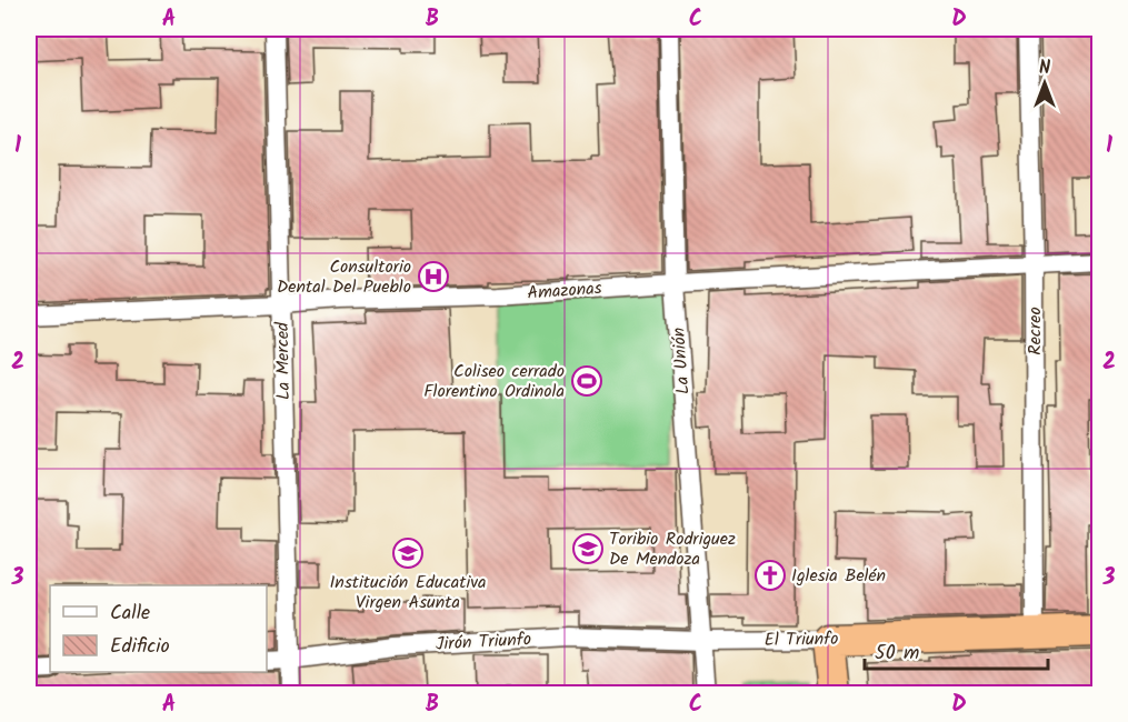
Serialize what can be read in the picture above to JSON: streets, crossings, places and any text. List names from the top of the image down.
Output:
{
  "streets": {
    "highway": ["El Triunfo"],
    "street": [
      "Amazonas",
      "Recreo",
      "La Merced",
      "La Unión",
      "Jirón Triunfo"
    ]
  },
  "crossings": [
    ["Amazonas", "Recreo"],
    ["Amazonas", "La Merced"],
    ["Amazonas", "La Unión"],
    ["Recreo", "El Triunfo"],
    ["La Merced", "Jirón Triunfo"],
    ["La Unión", "El Triunfo"],
    ["La Unión", "Jirón Triunfo"],
    ["El Triunfo", "Jirón Triunfo"]
  ],
  "places": {
    "hospital": ["Consultorio Dental Del Pueblo"],
    "sports": ["Coliseo cerrado Florentino Ordinola"],
    "school or university": ["Toribio Rodriguez De Mendoza", "Institución Educativa Virgen Asunta"],
    "church": ["Iglesia Belén"]
  },
  "legend": ["Calle", "Edificio"],
  "scale_bar": "50 m",
  "north": "top",
  "grid": {
    "columns": [
      "A",
      "B",
      "C",
      "D"
    ],
    "rows": ["1", "2", "3"]
  }
}
